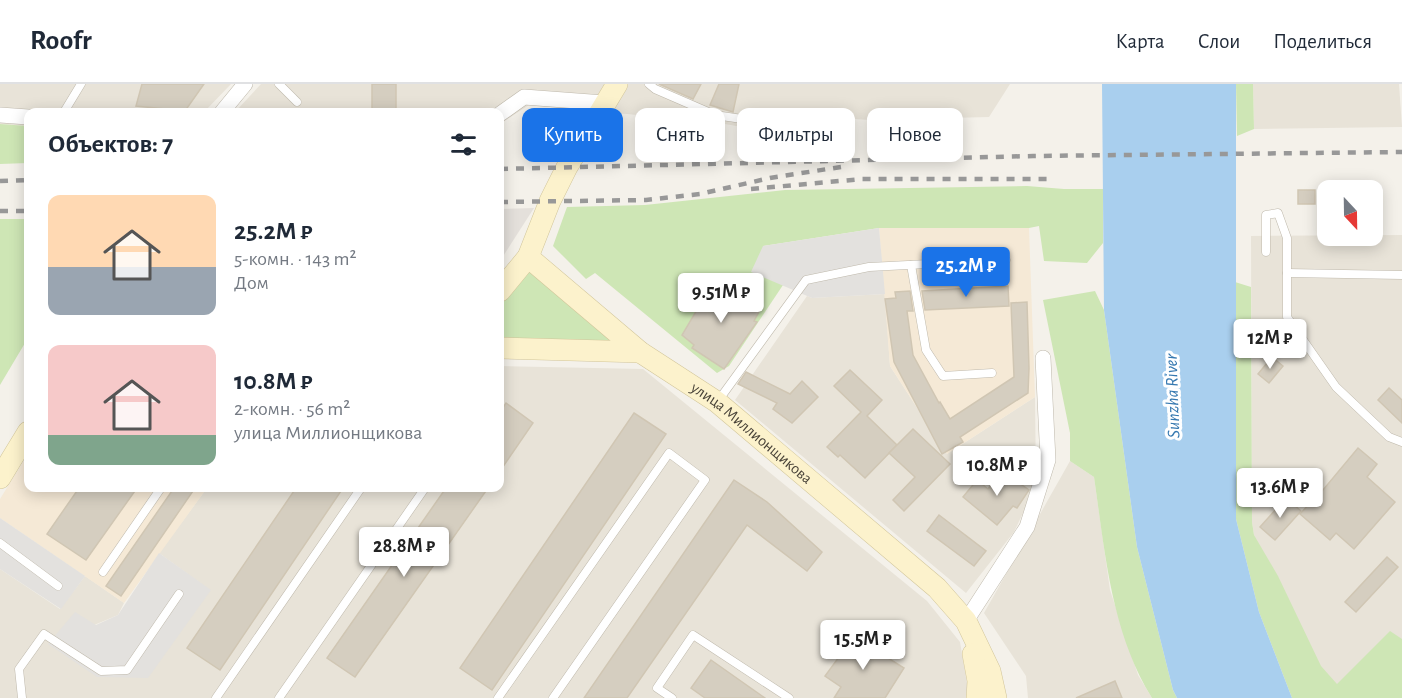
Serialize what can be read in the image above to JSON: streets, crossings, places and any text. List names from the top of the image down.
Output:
{
  "streets": {
    "street": ["улица Миллионщикова"]
  },
  "water": ["Sunzha River"],
  "north": "bottom",
  "page": {
    "header": "Roofr",
    "nav": ["Карта", "Слои", "Поделиться"],
    "chip": [
      "Купить",
      "Снять",
      "Фильтры",
      "Новое"
    ],
    "heading": "Объектов: 7",
    "list": [
      {
        "name": "25.2M ₽",
        "note": "5-комн. · 143 m² · Дом"
      },
      {
        "name": "10.8M ₽",
        "note": "2-комн. · 56 m² · улица Миллионщикова"
      }
    ],
    "price": [
      "25.2M ₽",
      "9.51M ₽",
      "12M ₽",
      "10.8M ₽",
      "13.6M ₽",
      "28.8M ₽",
      "15.5M ₽"
    ]
  }
}
